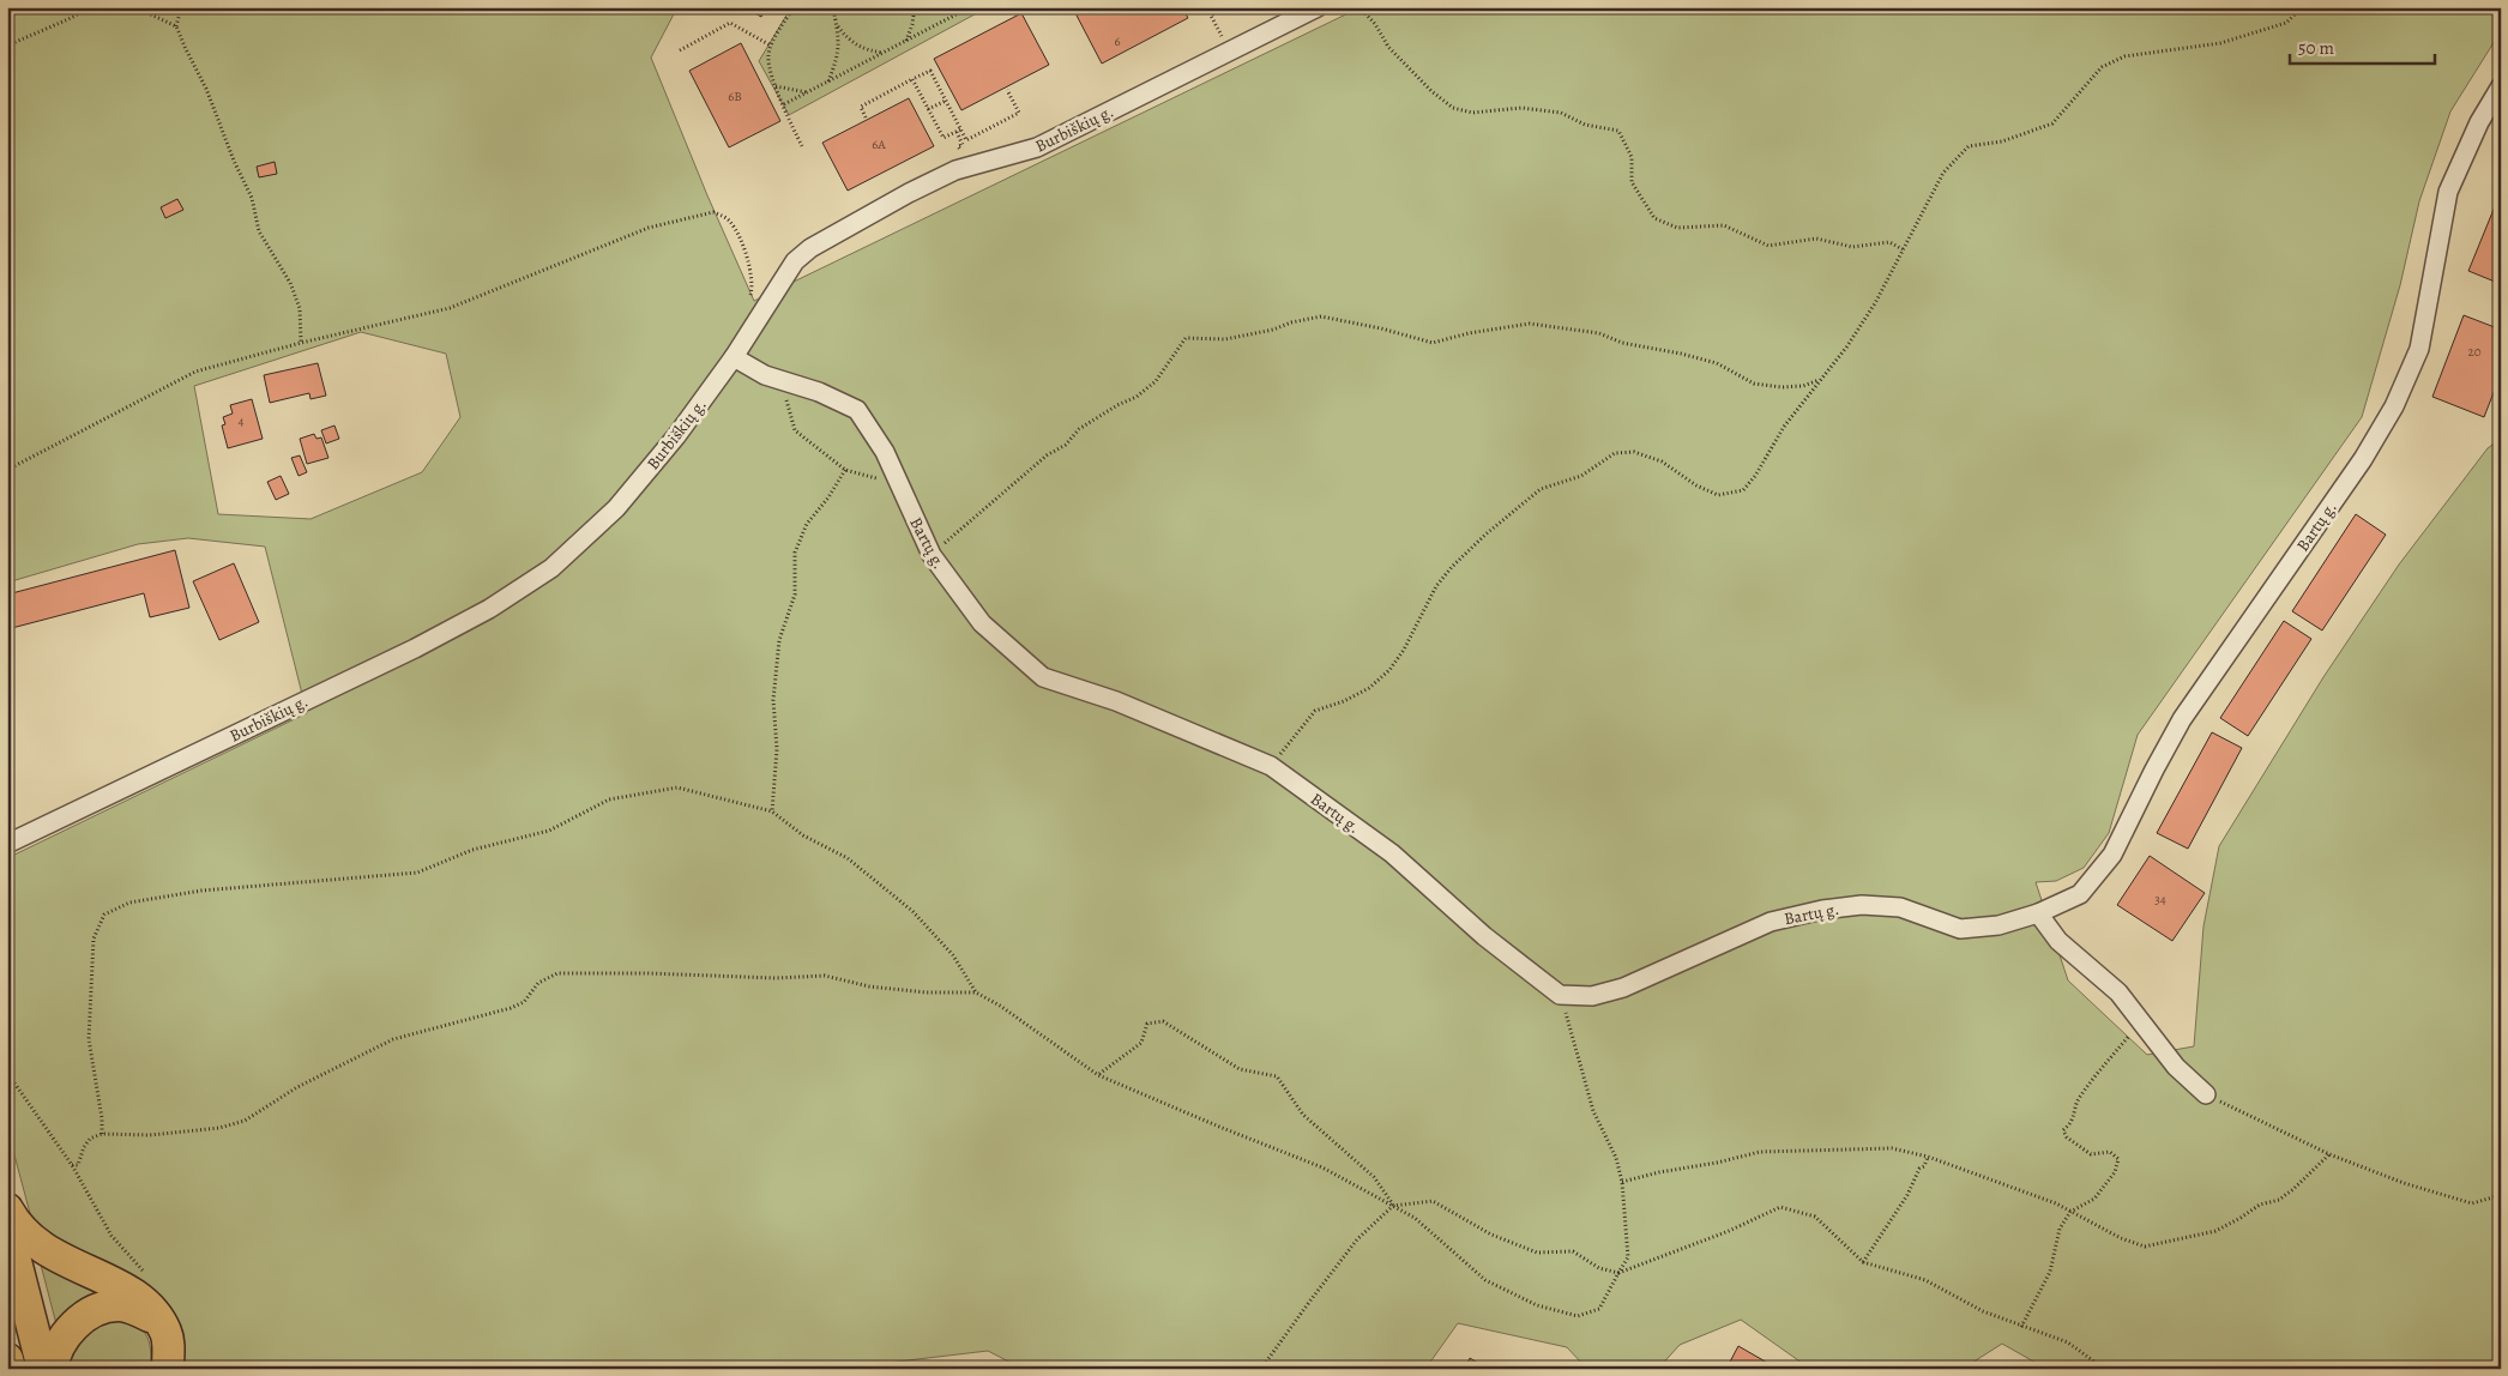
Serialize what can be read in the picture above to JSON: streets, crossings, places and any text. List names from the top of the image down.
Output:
{
  "streets": {
    "street": ["Burbiškių g.", "Bartų g."]
  },
  "crossings": [
    ["Burbiškių g.", "Bartų g."]
  ],
  "house_numbers": [
    "6",
    "6B",
    "6A",
    "20",
    "4",
    "34"
  ],
  "scale_bar": "50 m"
}
